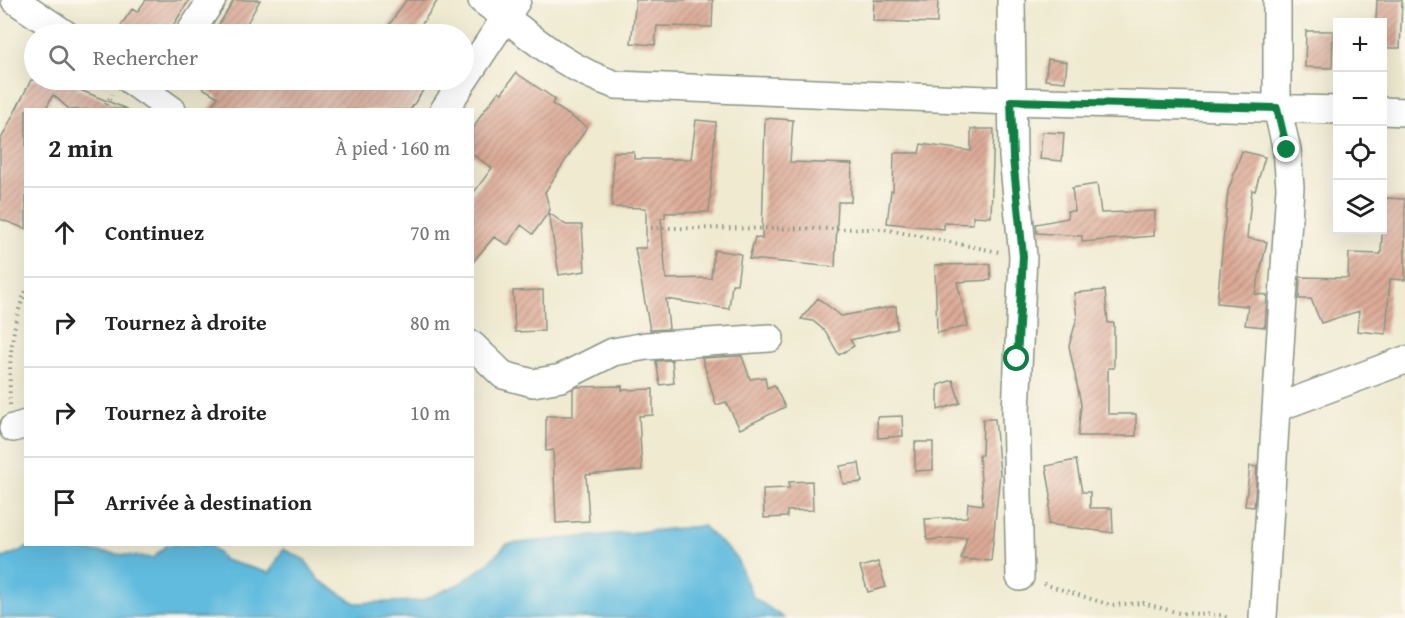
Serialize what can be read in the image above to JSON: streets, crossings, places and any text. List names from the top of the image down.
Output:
{
  "page": {
    "map_buttons": ["+", "−"],
    "search": "Rechercher",
    "heading": ["2 min", "À pied · 160 m"],
    "list": [
      ["Continuez", "70 m"],
      ["Tournez à droite", "80 m"],
      ["Tournez à droite", "10 m"],
      "Arrivée à destination"
    ]
  }
}
